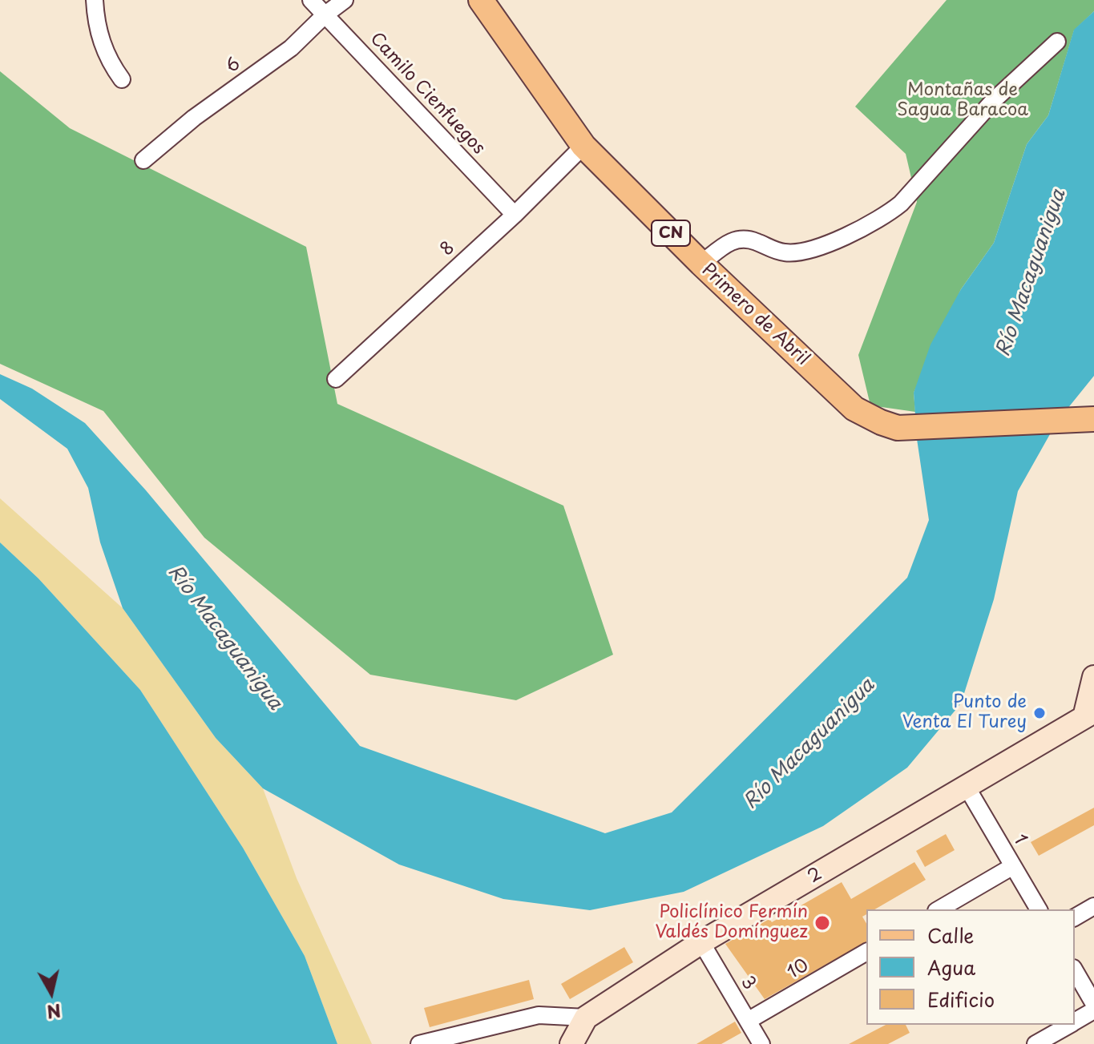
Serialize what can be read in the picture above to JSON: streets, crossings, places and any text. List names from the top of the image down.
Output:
{
  "streets": {
    "main road": ["CN", "Primero de Abril", "2"],
    "street": [
      "6",
      "Camilo Cienfuegos",
      "8",
      "1",
      "10",
      "3"
    ]
  },
  "crossings": [
    ["6", "Camilo Cienfuegos"],
    ["Camilo Cienfuegos", "8"],
    ["8", "Primero de Abril"],
    ["1", "2"],
    ["2", "3"],
    ["10", "3"]
  ],
  "water": ["Río Macaguanigua"],
  "parks": ["Montañas de Sagua Baracoa"],
  "places": ["Punto de Venta El Turey", "Policlínico Fermín Valdés Domínguez"],
  "legend": ["Calle", "Agua", "Edificio"],
  "north": "bottom"
}
